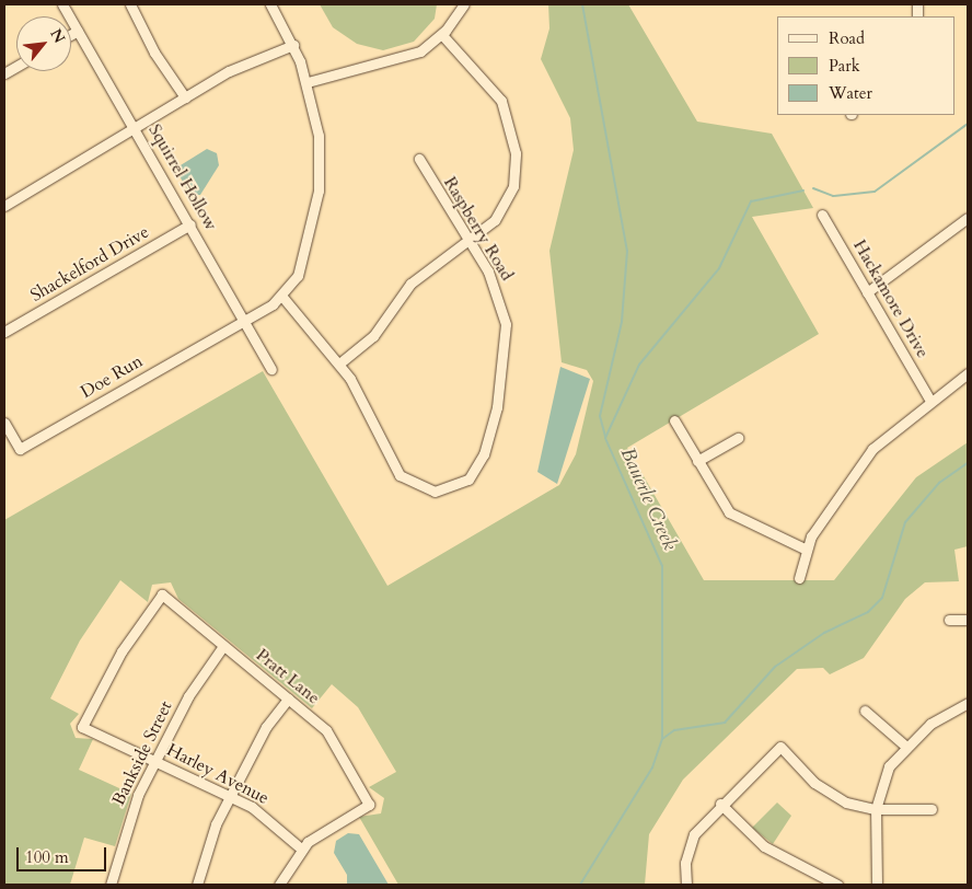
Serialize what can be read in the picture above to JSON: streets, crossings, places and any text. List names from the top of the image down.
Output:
{
  "streets": {
    "street": [
      "Squirrel Hollow",
      "Raspberry Road",
      "Shackelford Drive",
      "Hackamore Drive",
      "Doe Run",
      "Pratt Lane",
      "Bankside Street",
      "Harley Avenue"
    ]
  },
  "crossings": [
    ["Squirrel Hollow", "Shackelford Drive"],
    ["Squirrel Hollow", "Doe Run"],
    ["Pratt Lane", "Bankside Street"],
    ["Pratt Lane", "Harley Avenue"],
    ["Bankside Street", "Harley Avenue"]
  ],
  "water": ["Bauerle Creek"],
  "legend": ["Road", "Park", "Water"],
  "scale_bar": "100 m",
  "north": "top right"
}
